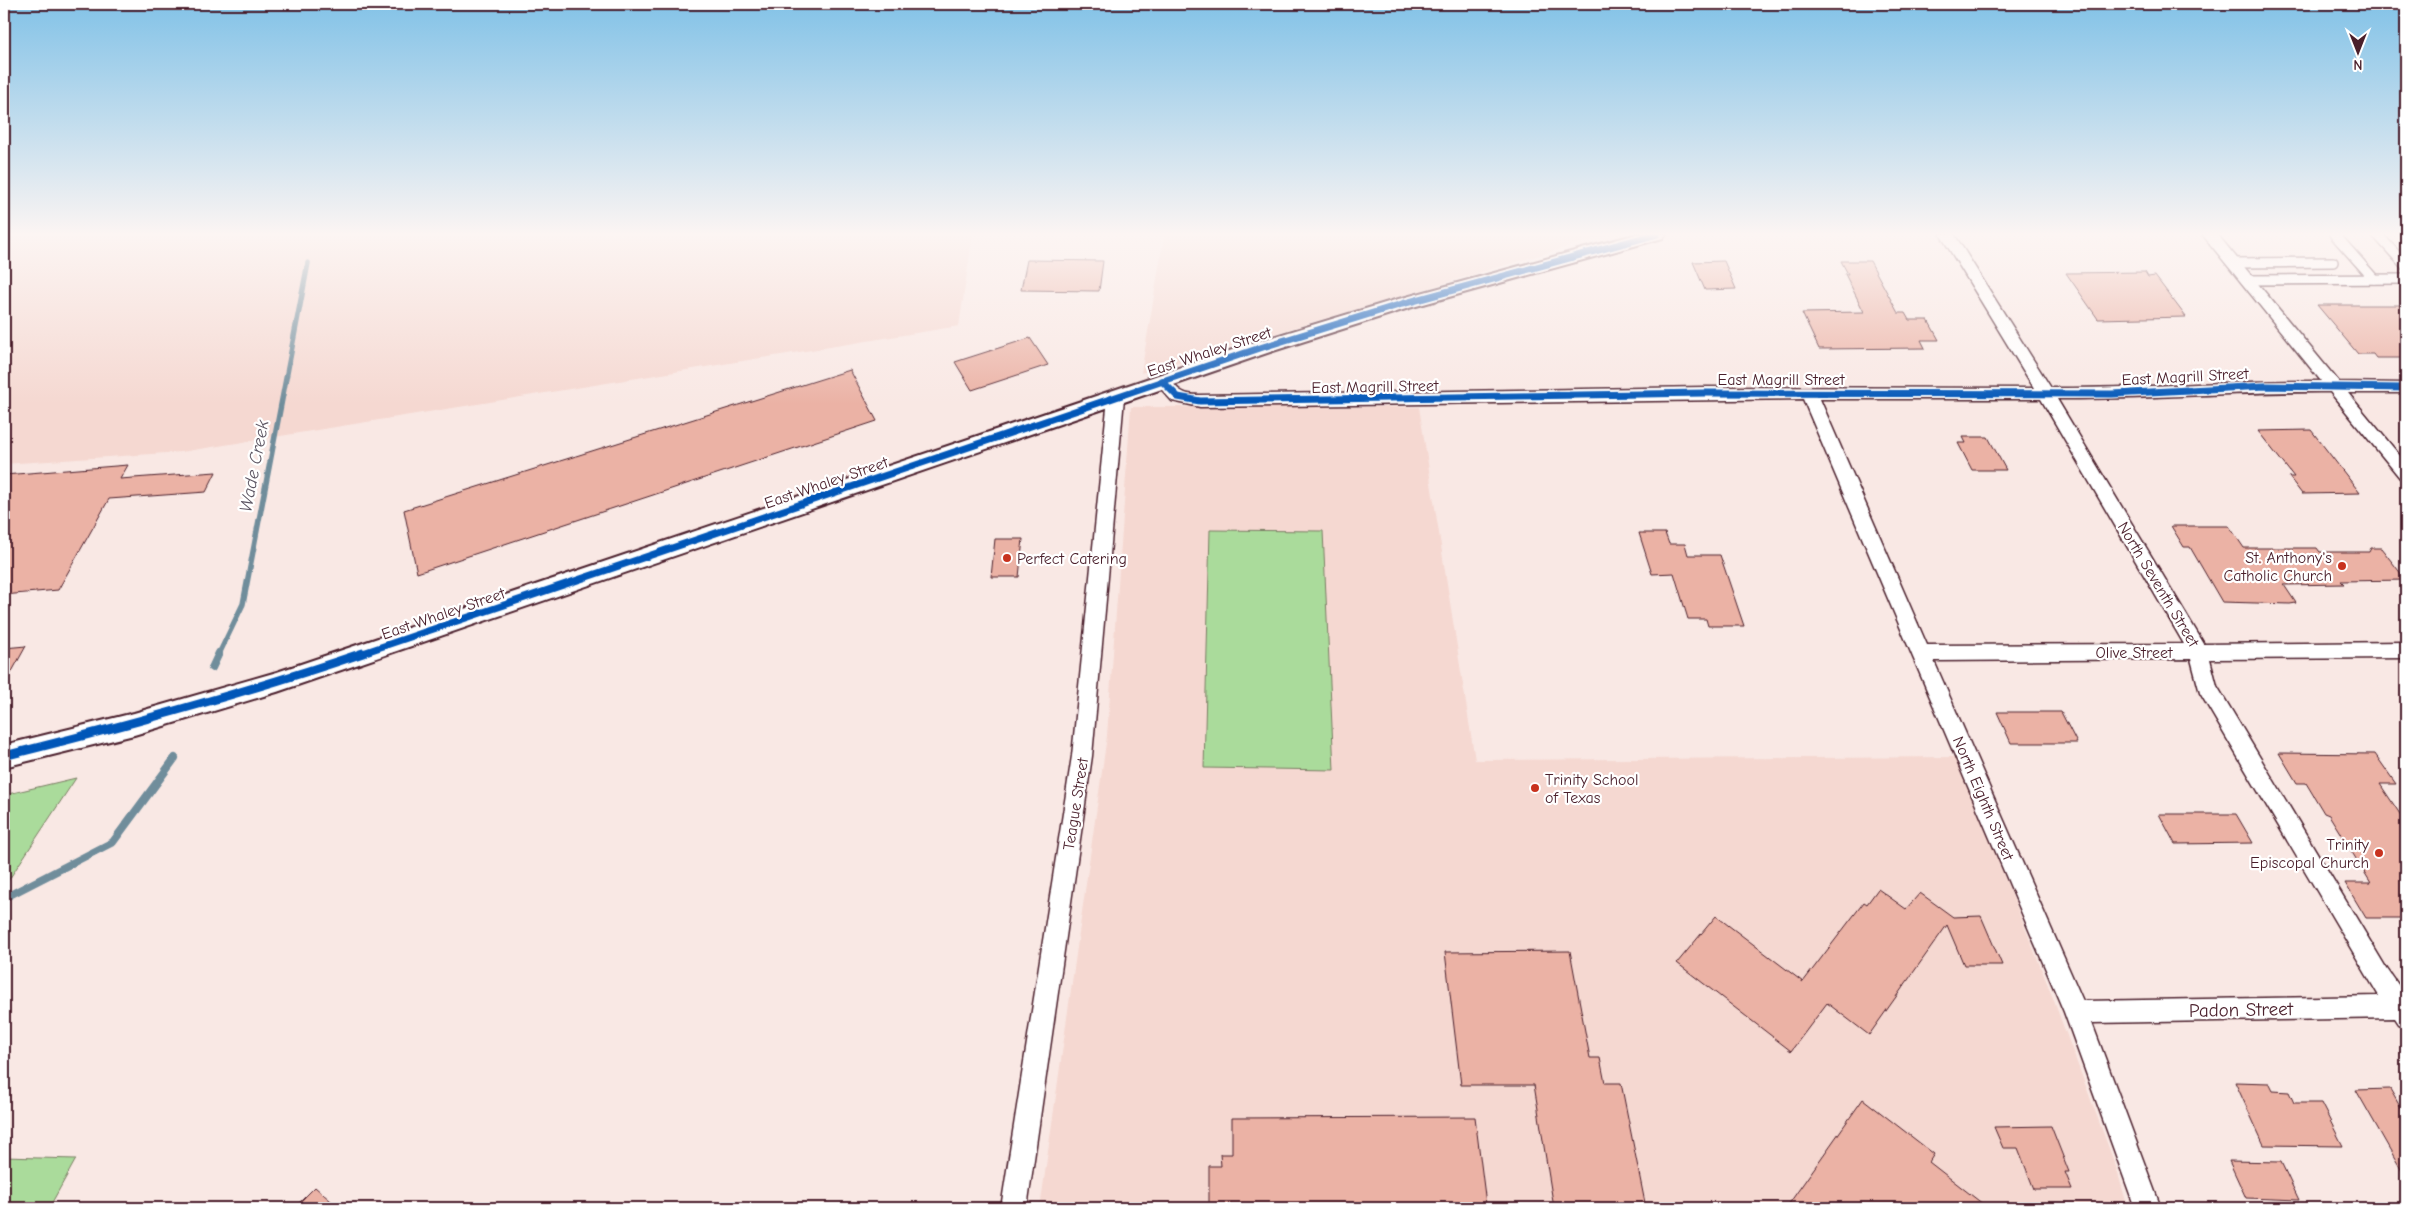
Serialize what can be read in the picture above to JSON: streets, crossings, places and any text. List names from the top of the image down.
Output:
{
  "streets": {
    "street": [
      "East Whaley Street",
      "East Magrill Street",
      "North Seventh Street",
      "Olive Street",
      "North Eighth Street",
      "Teague Street",
      "Padon Street"
    ]
  },
  "crossings": [
    ["East Whaley Street", "East Magrill Street"],
    ["East Whaley Street", "Teague Street"],
    ["East Magrill Street", "North Seventh Street"],
    ["East Magrill Street", "North Eighth Street"],
    ["North Seventh Street", "Olive Street"],
    ["North Seventh Street", "Padon Street"],
    ["Olive Street", "North Eighth Street"],
    ["North Eighth Street", "Padon Street"]
  ],
  "water": ["Wade Creek"],
  "places": [
    "Perfect Catering",
    "St. Anthony's Catholic Church",
    "Trinity School of Texas",
    "Trinity Episcopal Church"
  ],
  "north": "bottom"
}
